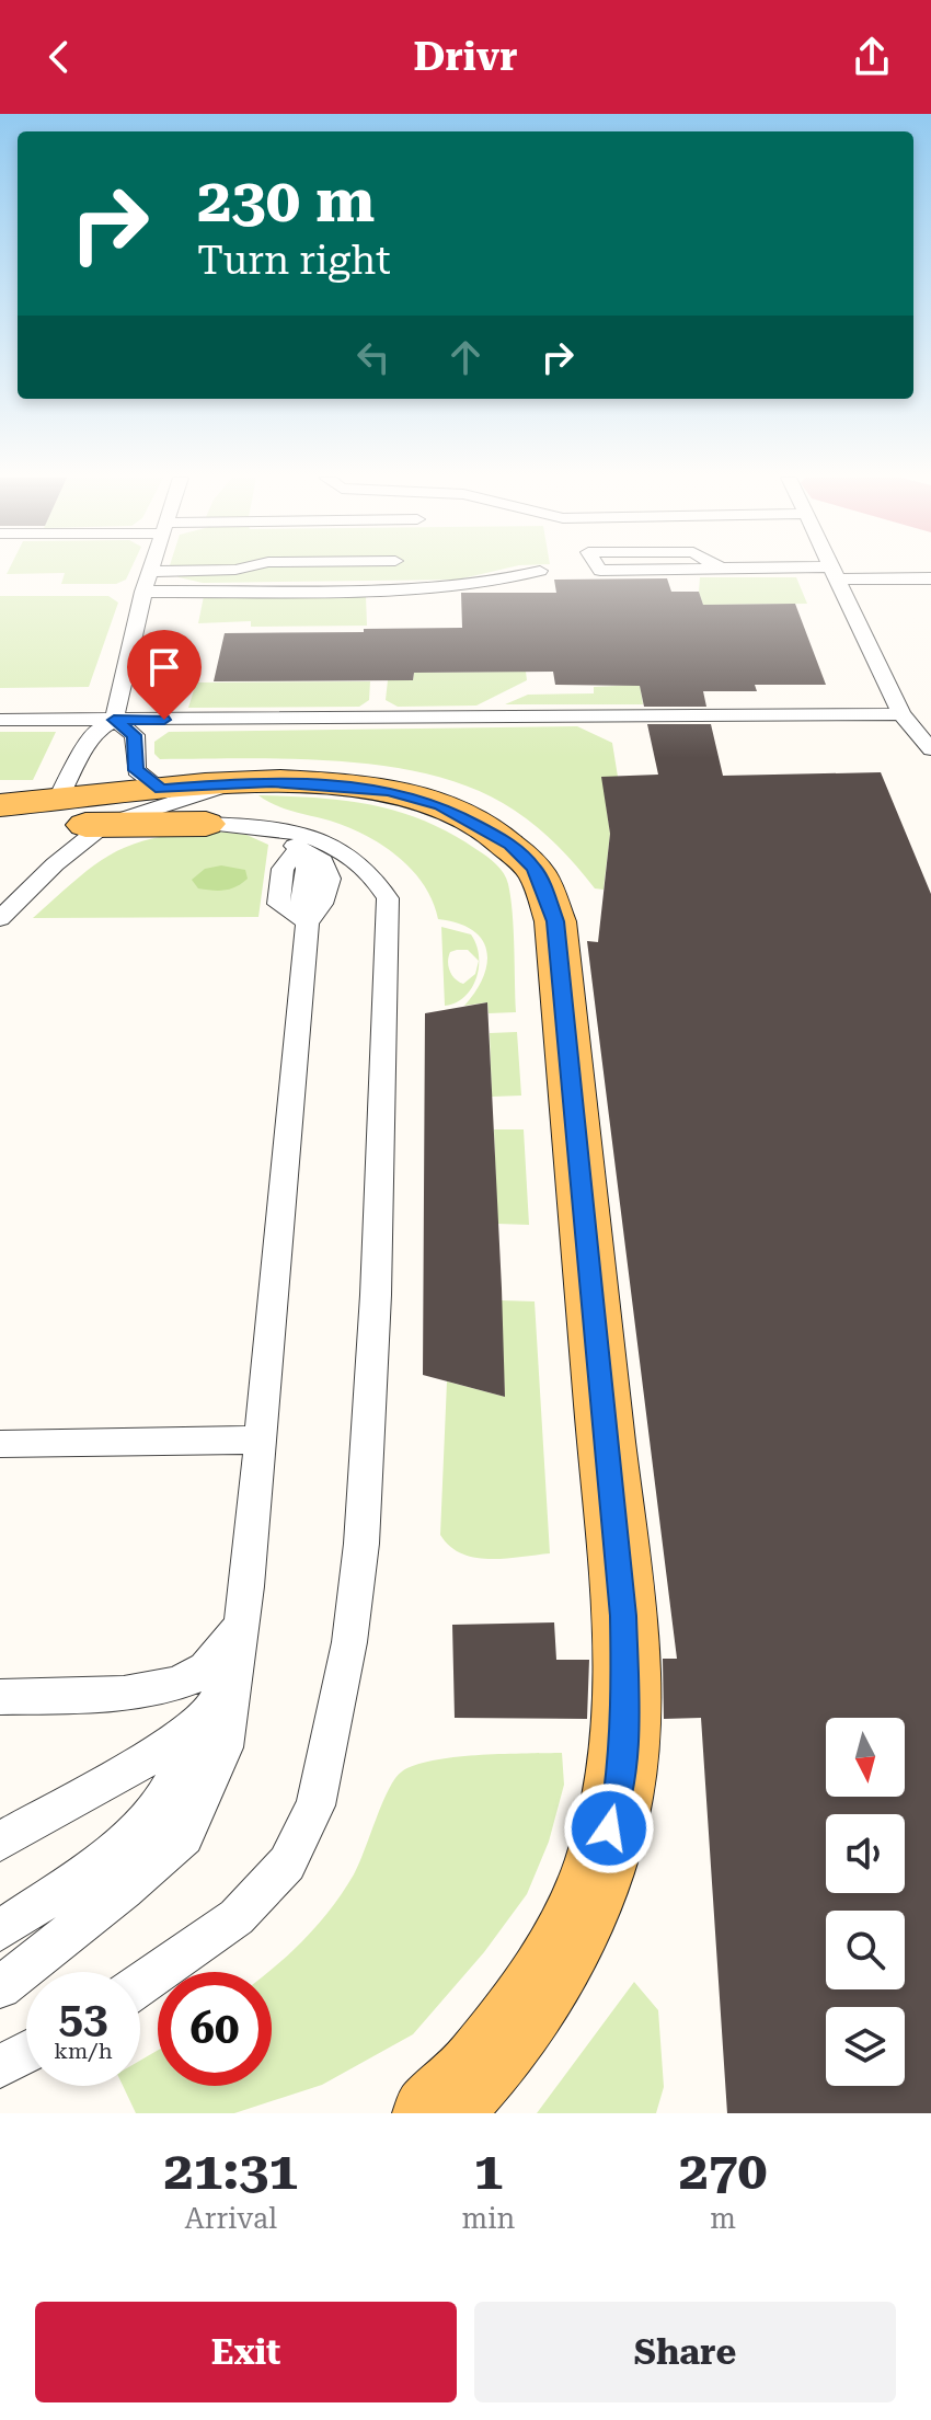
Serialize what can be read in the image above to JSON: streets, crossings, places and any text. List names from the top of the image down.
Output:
{
  "north": "bottom",
  "page": {
    "header": "Drivr",
    "turn": ["230 m", "Turn right"],
    "speed": "53 km/h",
    "limit": "60",
    "eta": [
      "21:31",
      "Arrival",
      "1",
      "min",
      "270",
      "m"
    ],
    "buttons": ["Exit", "Share"]
  }
}
